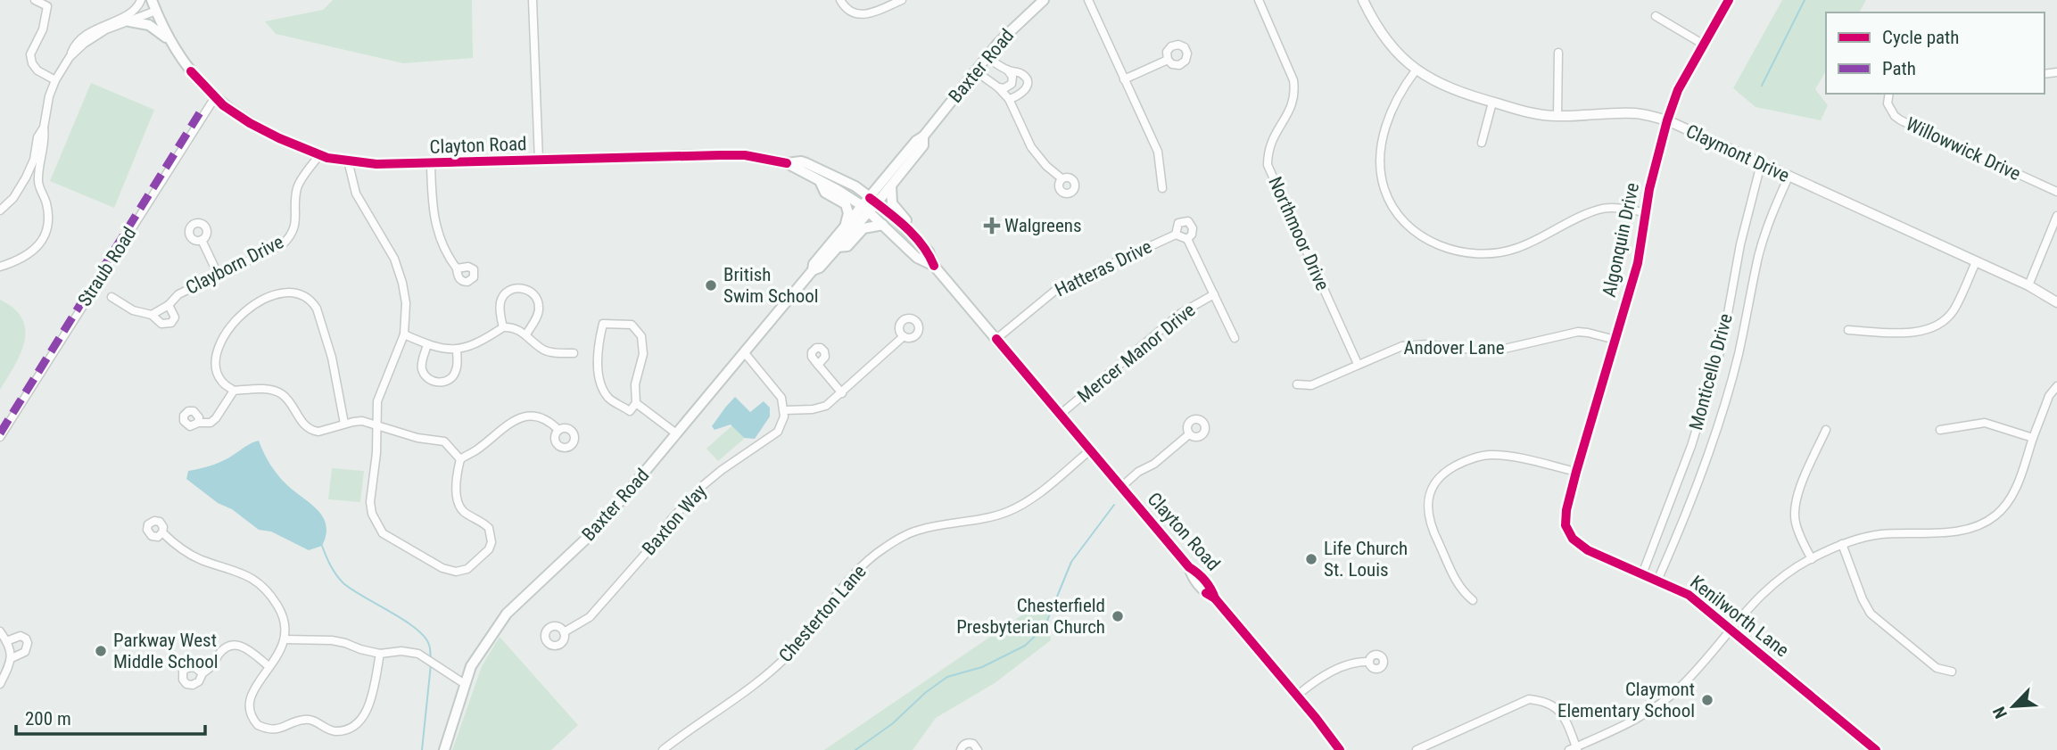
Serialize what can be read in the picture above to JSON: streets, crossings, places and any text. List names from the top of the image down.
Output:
{
  "streets": {
    "main road": ["Baxter Road", "Clayton Road"],
    "street": [
      "Willowwick Drive",
      "Claymont Drive",
      "Northmoor Drive",
      "Algonquin Drive",
      "Clayborn Drive",
      "Straub Road",
      "Hatteras Drive",
      "Andover Lane",
      "Mercer Manor Drive",
      "Monticello Drive",
      "Baxton Way",
      "Chesterton Lane",
      "Kenilworth Lane"
    ]
  },
  "crossings": [
    ["Baxter Road", "Clayton Road"],
    ["Clayton Road", "Clayborn Drive"],
    ["Clayton Road", "Straub Road"],
    ["Clayton Road", "Hatteras Drive"],
    ["Clayton Road", "Mercer Manor Drive"],
    ["Clayton Road", "Chesterton Lane"],
    ["Claymont Drive", "Algonquin Drive"],
    ["Claymont Drive", "Monticello Drive"],
    ["Northmoor Drive", "Andover Lane"],
    ["Algonquin Drive", "Andover Lane"],
    ["Algonquin Drive", "Kenilworth Lane"],
    ["Monticello Drive", "Kenilworth Lane"]
  ],
  "places": {
    "health": ["Walgreens"],
    "other": [
      "British Swim School",
      "Life Church St. Louis",
      "Chesterfield Presbyterian Church",
      "Parkway West Middle School",
      "Claymont Elementary School"
    ]
  },
  "legend": ["Cycle path", "Path"],
  "scale_bar": "200 m",
  "north": "bottom left"
}
